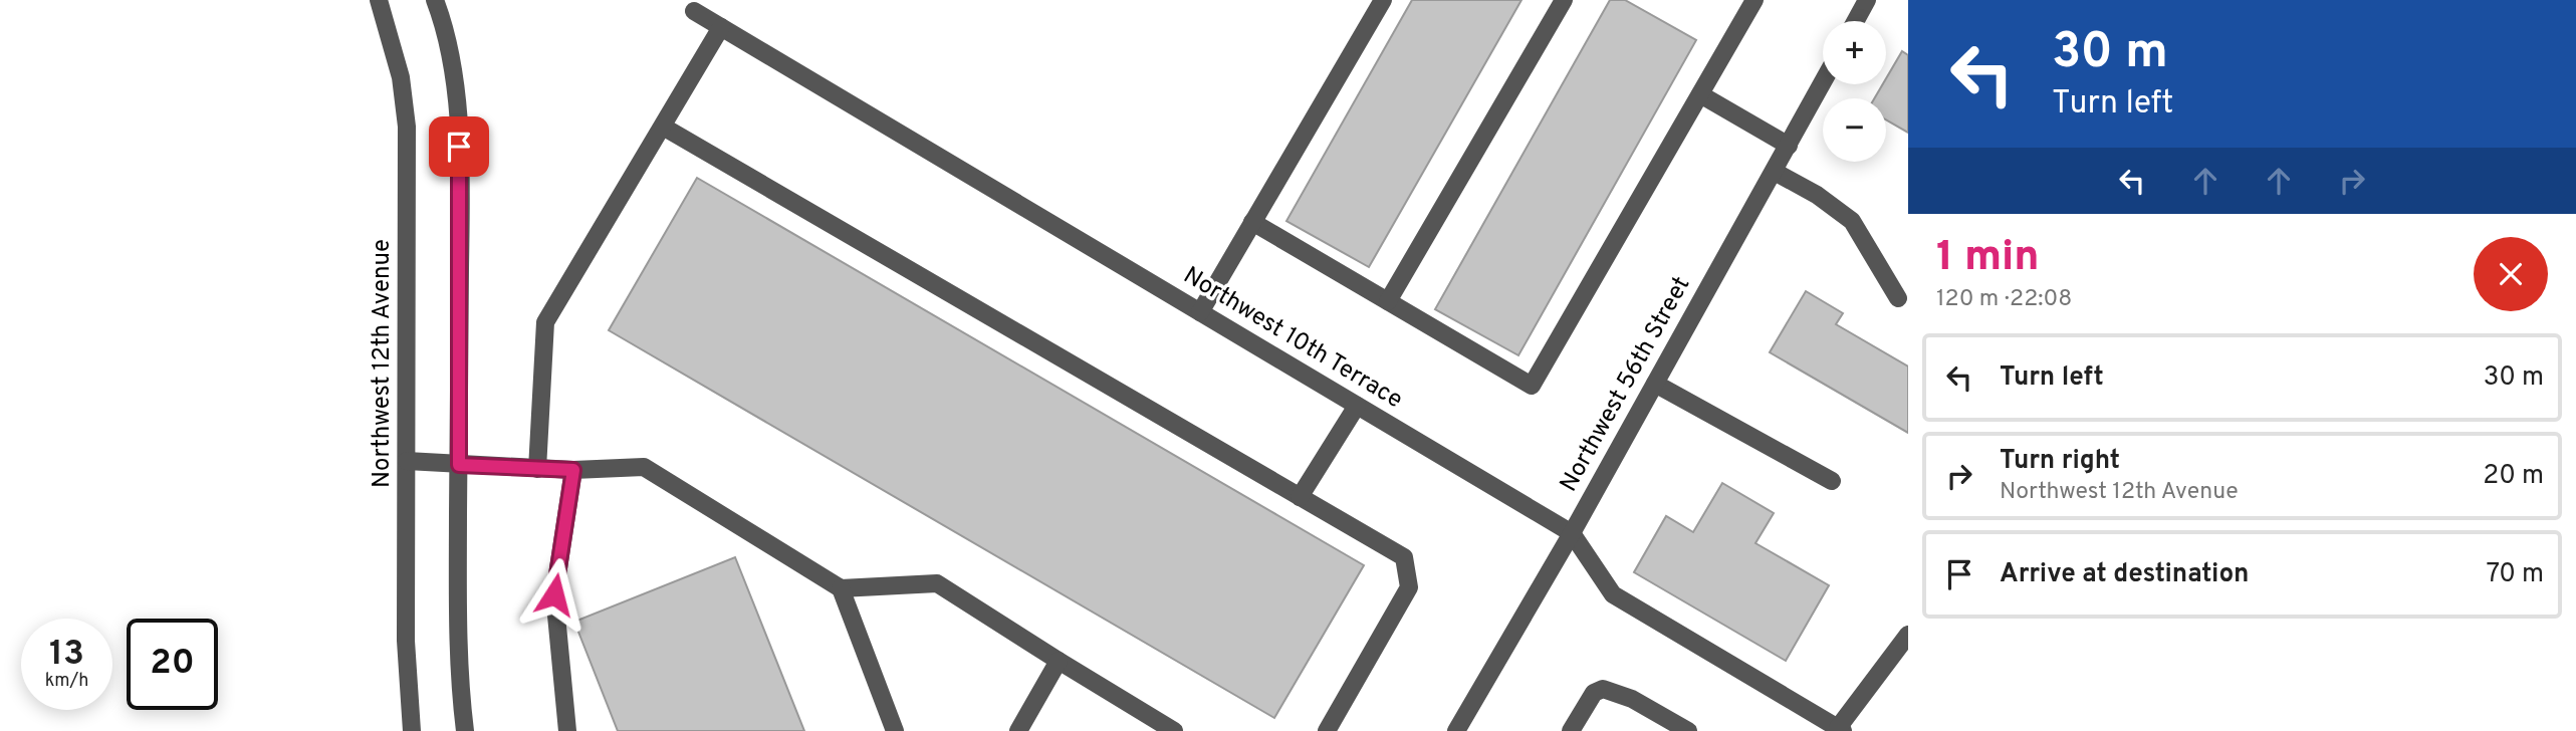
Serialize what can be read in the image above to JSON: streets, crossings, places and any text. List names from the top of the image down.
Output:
{
  "streets": {
    "street": ["Northwest 10th Terrace", "Northwest 12th Avenue", "Northwest 56th Street"]
  },
  "crossings": [
    ["Northwest 10th Terrace", "Northwest 56th Street"]
  ],
  "page": {
    "turn": ["30 m", "Turn left"],
    "map_buttons": ["+", "−"],
    "heading": ["1 min", "120 m · 22:08"],
    "list": [
      {
        "name": "Turn left",
        "value": "30 m"
      },
      {
        "name": "Turn right",
        "note": "Northwest 12th Avenue",
        "value": "20 m"
      },
      {
        "name": "Arrive at destination",
        "value": "70 m"
      }
    ],
    "speed": "13 km/h",
    "limit": "20"
  }
}
